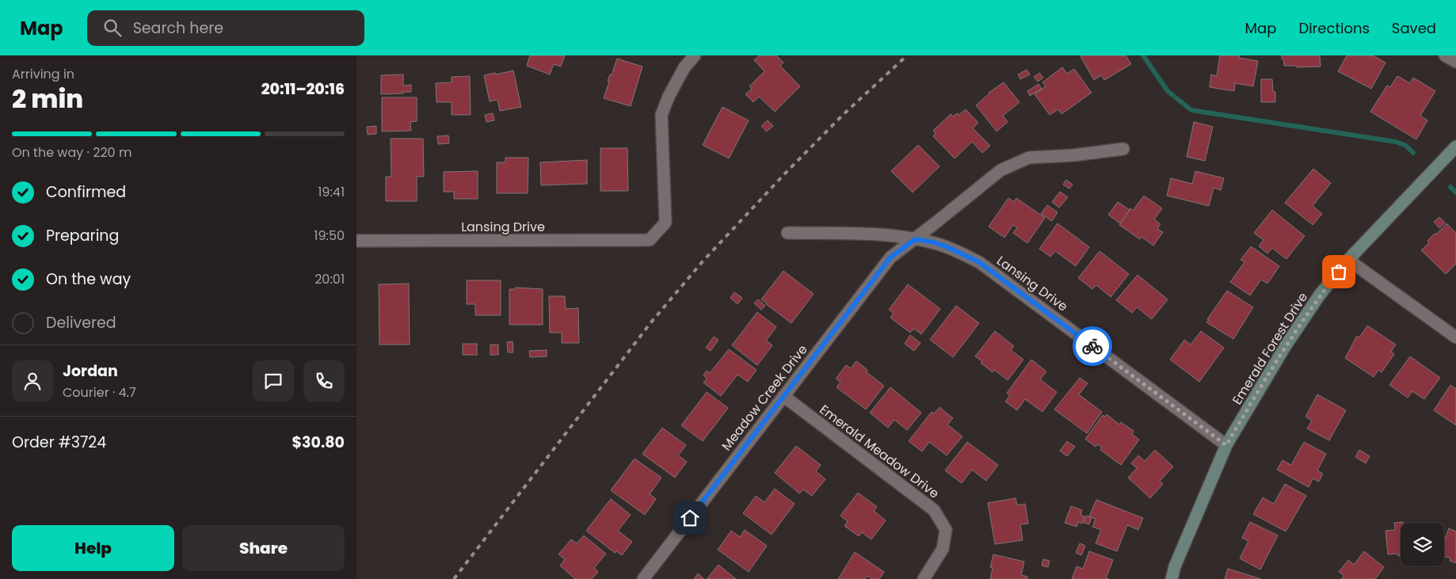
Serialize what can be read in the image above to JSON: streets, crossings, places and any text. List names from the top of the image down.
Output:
{
  "streets": {
    "street": [
      "Lansing Drive",
      "Emerald Forest Drive",
      "Meadow Creek Drive",
      "Emerald Meadow Drive"
    ]
  },
  "crossings": [
    ["Lansing Drive", "Emerald Forest Drive"],
    ["Lansing Drive", "Meadow Creek Drive"],
    ["Meadow Creek Drive", "Emerald Meadow Drive"]
  ],
  "page": {
    "header": "Map",
    "search": "Search here",
    "nav": ["Map", "Directions", "Saved"],
    "heading": ["2 min", "Arriving in", "20:11–20:16"],
    "panel": [
      "Jordan",
      "Courier · 4.7",
      "Order #3724",
      "$30.80"
    ],
    "bar": "On the way · 220 m",
    "list": [
      ["Confirmed", "19:41"],
      ["Preparing", "19:50"],
      ["On the way", "20:01"],
      "Delivered"
    ],
    "buttons": ["Help", "Share"]
  }
}
